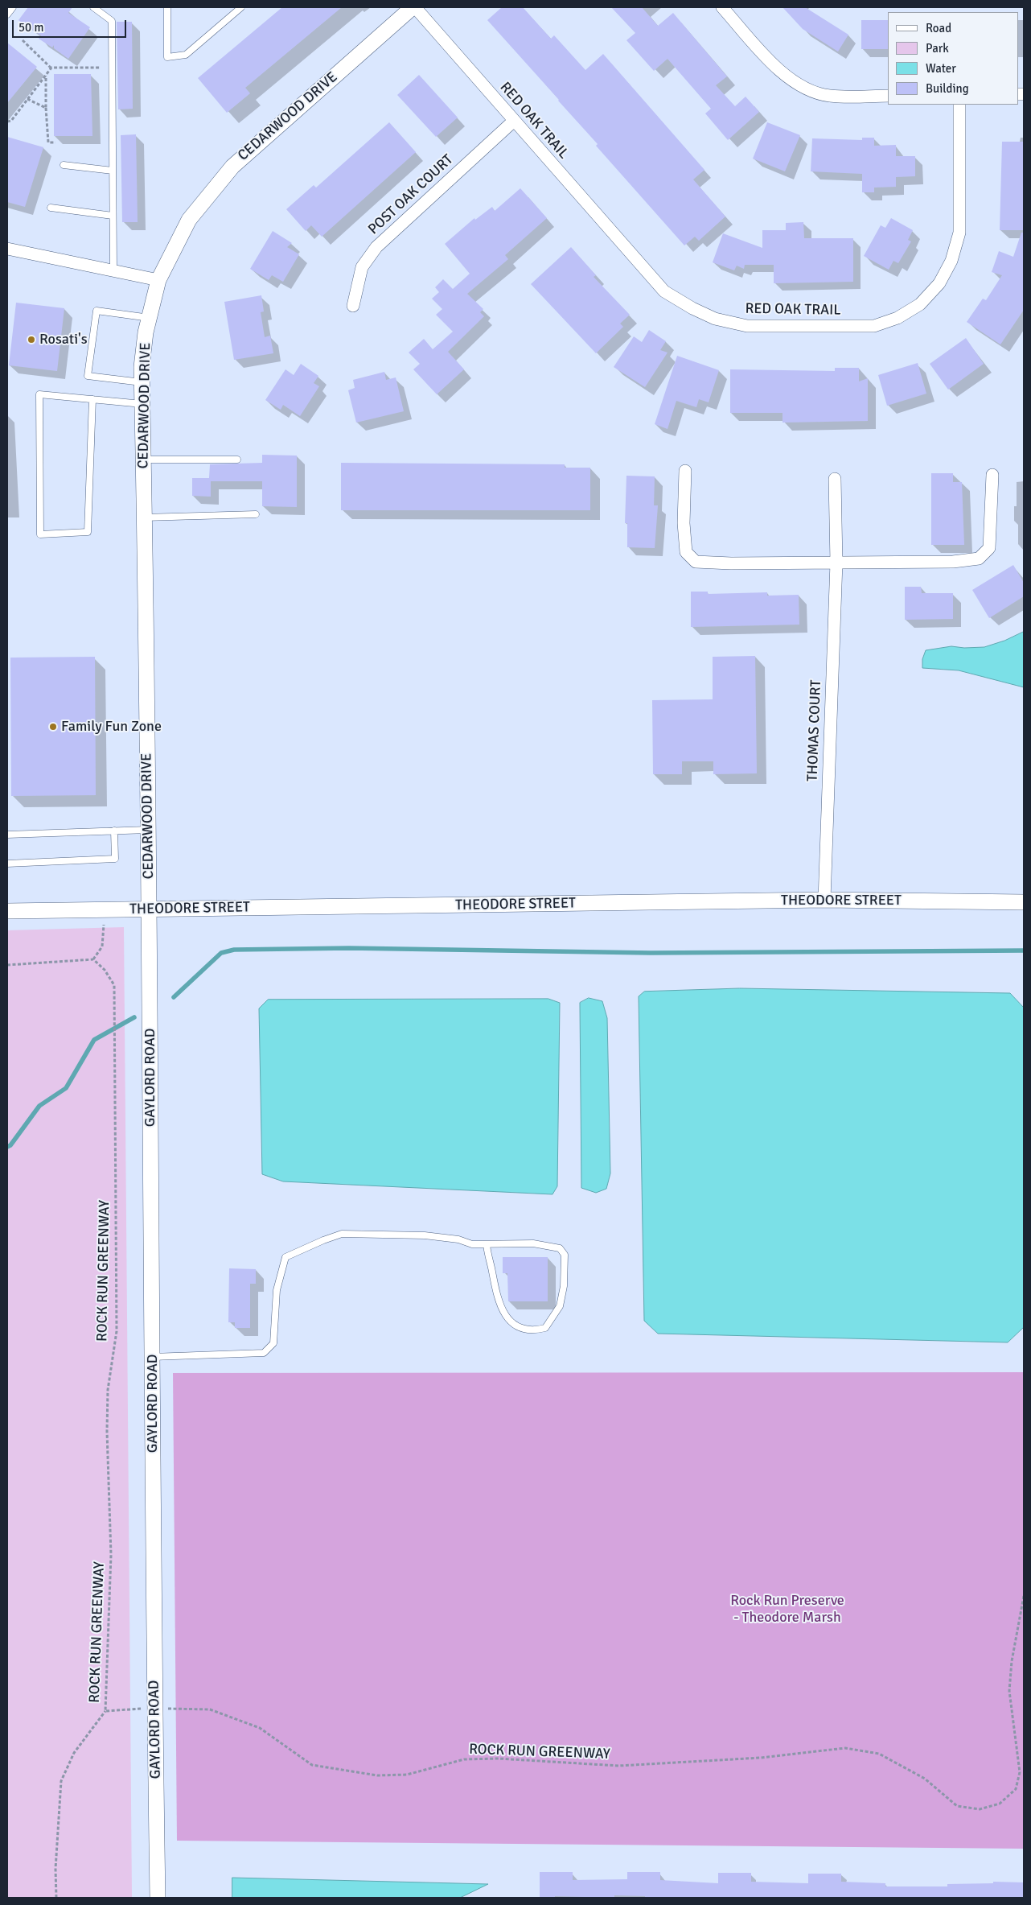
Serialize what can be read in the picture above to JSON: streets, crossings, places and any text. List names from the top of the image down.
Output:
{
  "streets": {
    "street": [
      "CEDARWOOD DRIVE",
      "RED OAK TRAIL",
      "POST OAK COURT",
      "THOMAS COURT",
      "THEODORE STREET",
      "GAYLORD ROAD"
    ],
    "path": ["ROCK RUN GREENWAY"]
  },
  "crossings": [
    ["CEDARWOOD DRIVE", "RED OAK TRAIL"],
    ["CEDARWOOD DRIVE", "THEODORE STREET"],
    ["CEDARWOOD DRIVE", "GAYLORD ROAD"],
    ["RED OAK TRAIL", "POST OAK COURT"],
    ["THOMAS COURT", "THEODORE STREET"],
    ["THEODORE STREET", "GAYLORD ROAD"],
    ["GAYLORD ROAD", "ROCK RUN GREENWAY"]
  ],
  "parks": ["Rock Run Preserve - Theodore Marsh"],
  "places": ["Rosati's", "Family Fun Zone"],
  "legend": [
    "Road",
    "Park",
    "Water",
    "Building"
  ],
  "scale_bar": "50 m"
}
